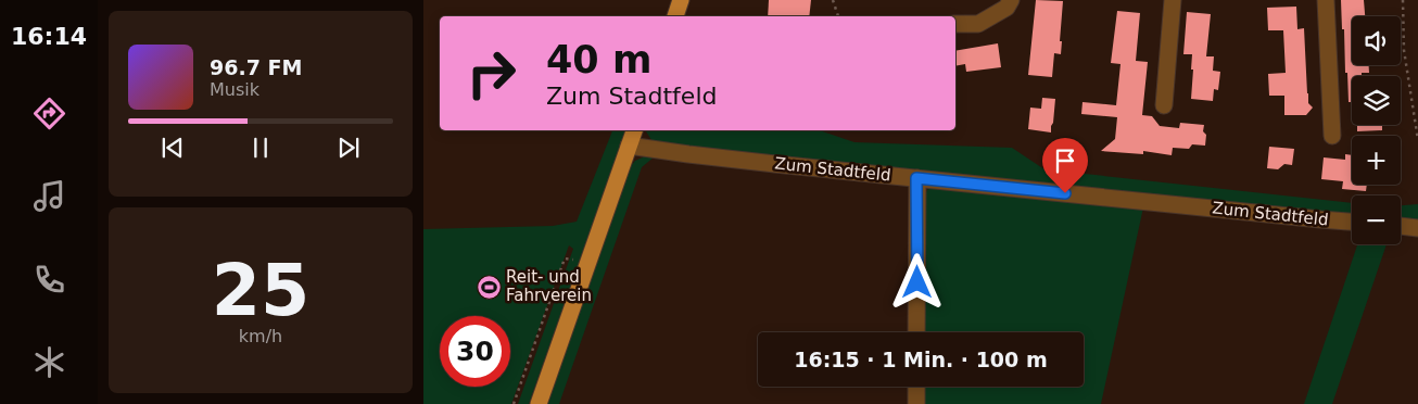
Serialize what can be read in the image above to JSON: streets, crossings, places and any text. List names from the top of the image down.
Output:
{
  "streets": {
    "street": ["Zum Stadtfeld"]
  },
  "places": {
    "sports": ["Reit- und Fahrverein"]
  },
  "page": {
    "tabs": "16:14",
    "map_buttons": ["+", "−"],
    "turn": ["40 m", "Zum Stadtfeld"],
    "song": ["96.7 FM", "Musik"],
    "tile": ["25", "km/h"],
    "limit": "30",
    "trip": "16:15 · 1 Min. · 100 m"
  }
}
